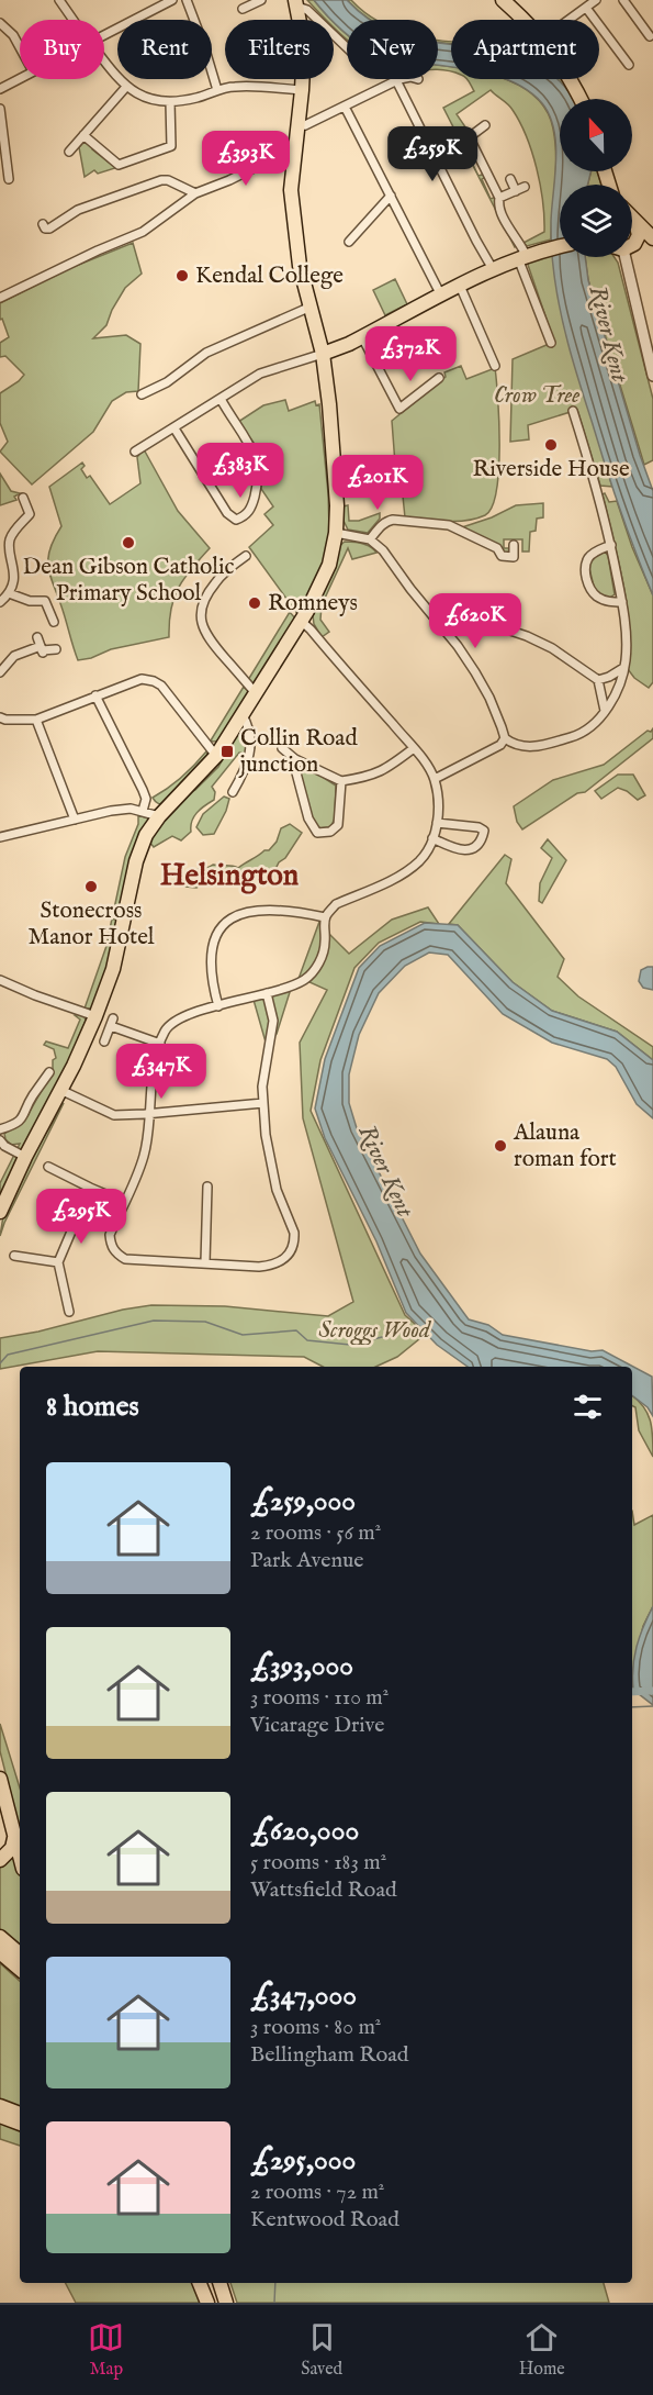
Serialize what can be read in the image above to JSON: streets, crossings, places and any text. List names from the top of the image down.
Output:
{
  "districts": ["Helsington"],
  "water": ["River Kent"],
  "parks": ["Crow Tree", "Scroggs Wood"],
  "places": {
    "other": [
      "Kendal College",
      "Riverside House",
      "Dean Gibson Catholic Primary School",
      "Romneys",
      "Stonecross Manor Hotel",
      "Alauna roman fort"
    ],
    "transit": ["Collin Road junction"]
  },
  "north": "top",
  "page": {
    "chip": [
      "Buy",
      "Rent",
      "Filters",
      "New",
      "Apartment"
    ],
    "price": [
      "£259K",
      "£393K",
      "£372K",
      "£383K",
      "£201K",
      "£620K",
      "£347K",
      "£295K"
    ],
    "heading": "8 homes",
    "list": [
      {
        "name": "£259,000",
        "note": "2 rooms · 56 m² · Park Avenue"
      },
      {
        "name": "£393,000",
        "note": "3 rooms · 110 m² · Vicarage Drive"
      },
      {
        "name": "£620,000",
        "note": "5 rooms · 183 m² · Wattsfield Road"
      },
      {
        "name": "£347,000",
        "note": "3 rooms · 80 m² · Bellingham Road"
      },
      {
        "name": "£295,000",
        "note": "2 rooms · 72 m² · Kentwood Road"
      }
    ],
    "tabs": ["Map", "Saved", "Home"]
  }
}
